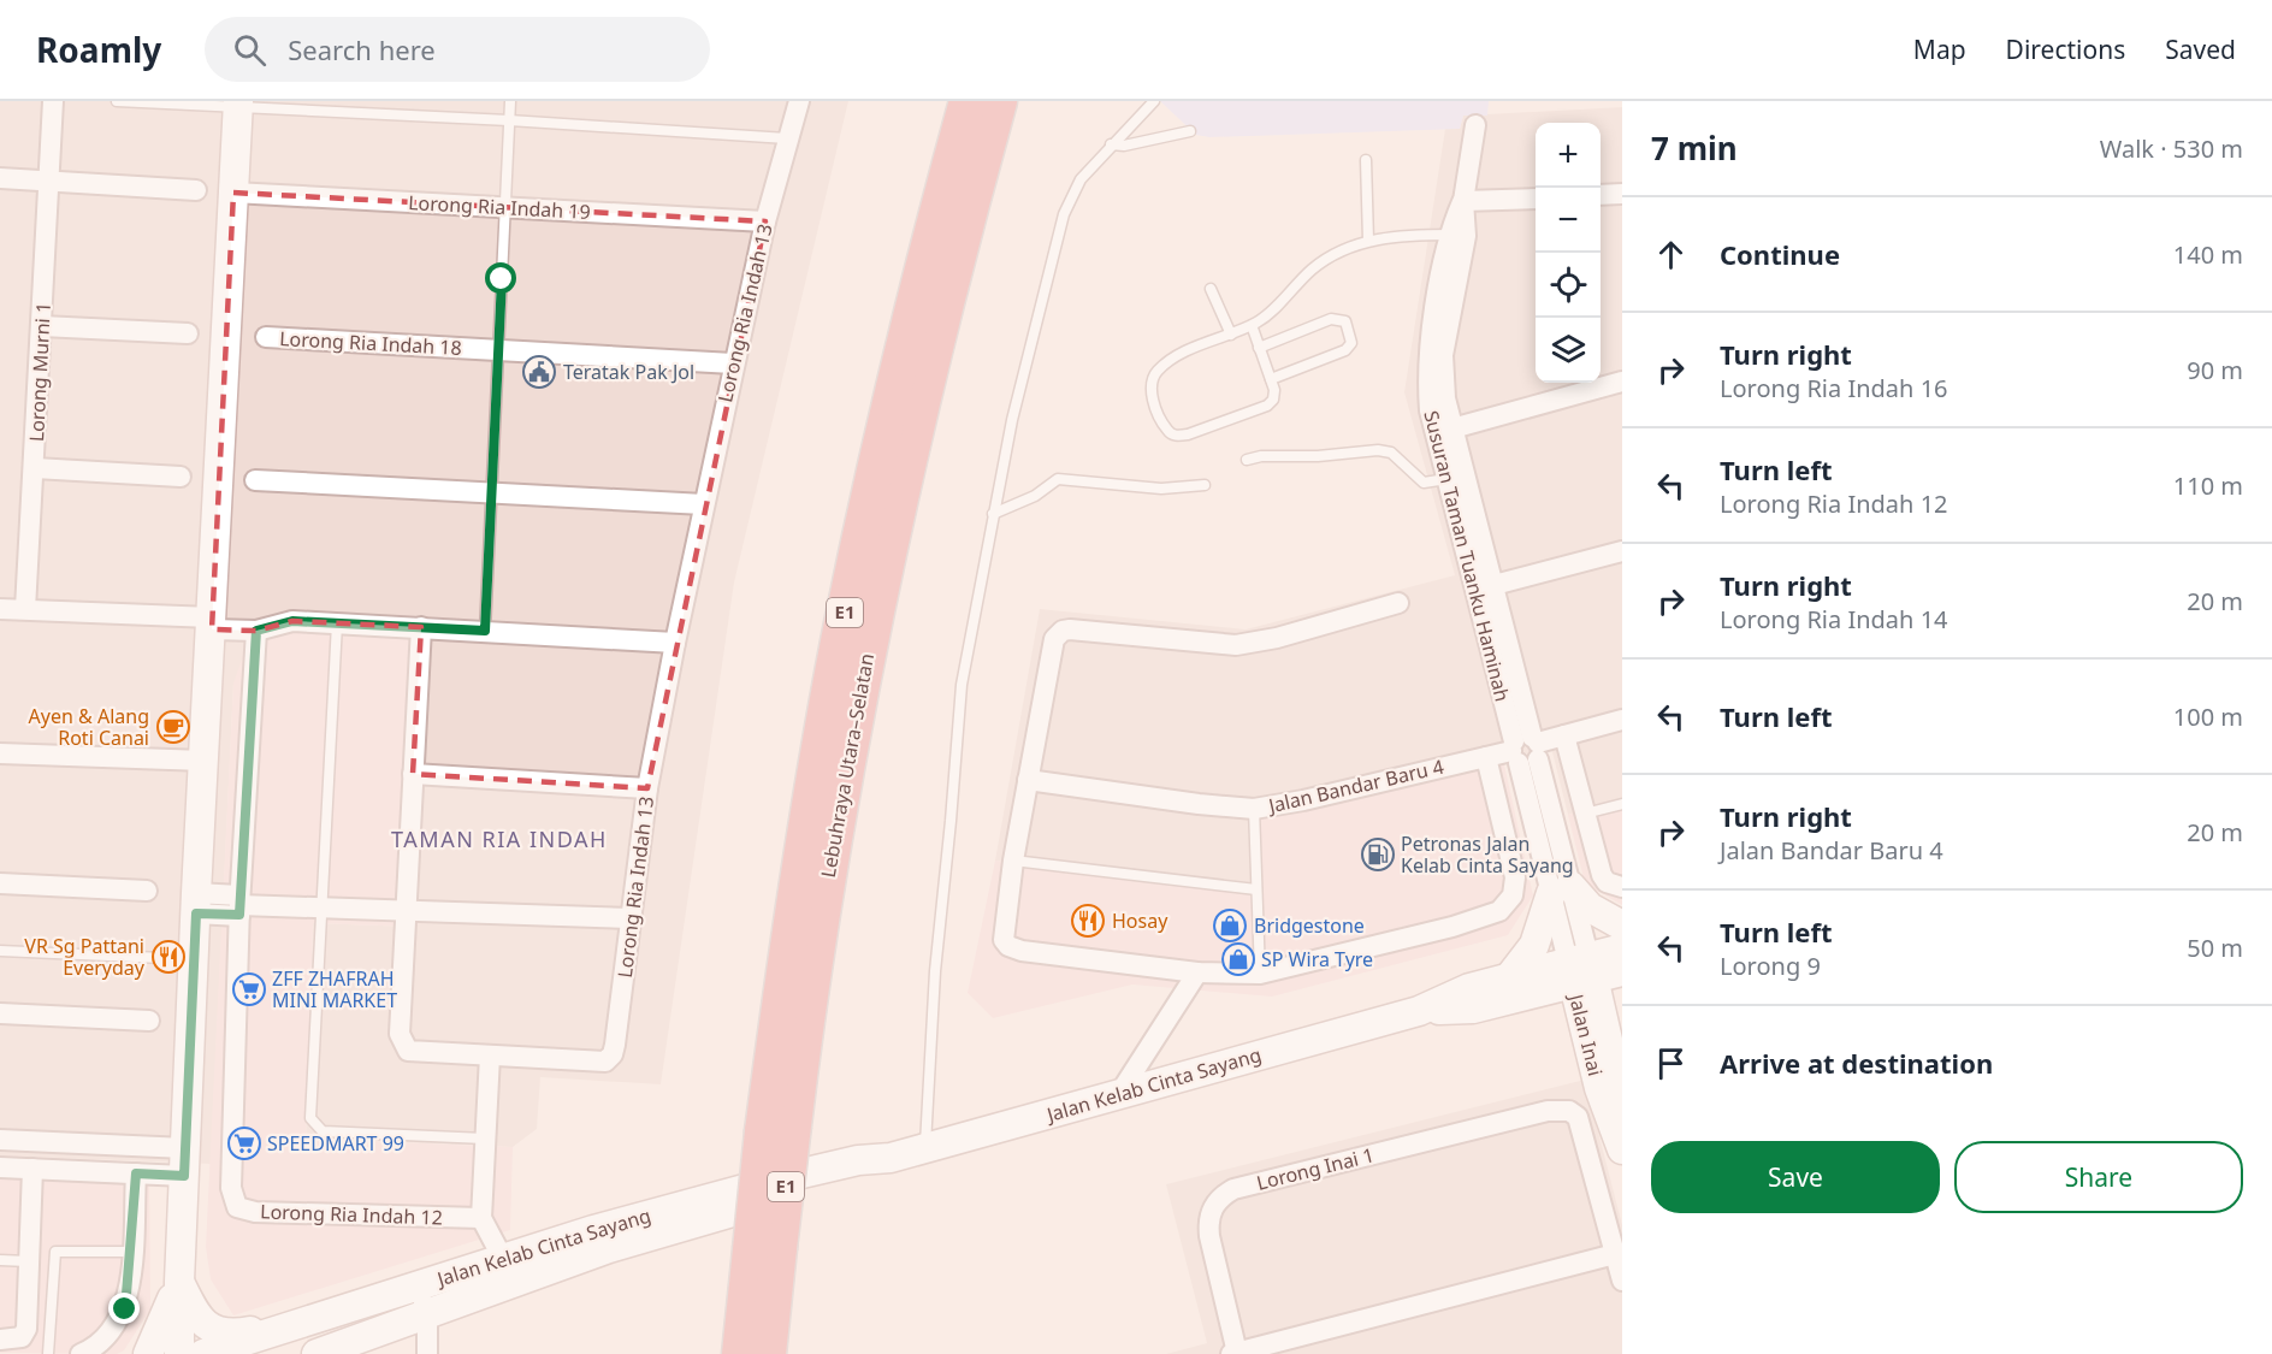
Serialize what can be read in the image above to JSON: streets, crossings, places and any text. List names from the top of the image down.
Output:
{
  "streets": {
    "highway": ["E1", "Lebuhraya Utara–Selatan"],
    "main road": ["Jalan Inai", "Jalan Kelab Cinta Sayang"],
    "street": [
      "Lorong Ria Indah 19",
      "Lorong Ria Indah 13",
      "Lorong Ria Indah 18",
      "Lorong Murni 1",
      "Susuran Taman Tuanku Haminah",
      "Jalan Bandar Baru 4",
      "Lorong Inai 1",
      "Lorong Ria Indah 12"
    ]
  },
  "crossings": [
    ["Lorong Ria Indah 19", "Lorong Ria Indah 13"],
    ["Lorong Ria Indah 13", "Lorong Ria Indah 18"],
    ["Susuran Taman Tuanku Haminah", "Jalan Bandar Baru 4"],
    ["Susuran Taman Tuanku Haminah", "Jalan Inai"],
    ["Susuran Taman Tuanku Haminah", "Jalan Kelab Cinta Sayang"],
    ["Jalan Inai", "Jalan Kelab Cinta Sayang"]
  ],
  "districts": ["TAMAN RIA INDAH"],
  "places": {
    "public building": ["Teratak Pak Jol"],
    "cafe": ["Ayen & Alang Roti Canai"],
    "fuel station": ["Petronas Jalan Kelab Cinta Sayang"],
    "restaurant": ["Hosay", "VR Sg Pattani Everyday"],
    "shop": ["Bridgestone", "SP Wira Tyre"],
    "supermarket": ["ZFF ZHAFRAH MINI MARKET", "SPEEDMART 99"]
  },
  "page": {
    "header": "Roamly",
    "search": "Search here",
    "nav": ["Map", "Directions", "Saved"],
    "heading": ["7 min", "Walk · 530 m"],
    "map_buttons": ["+", "−"],
    "list": [
      ["Continue", "140 m"],
      ["Turn right", "Lorong Ria Indah 16", "90 m"],
      ["Turn left", "Lorong Ria Indah 12", "110 m"],
      ["Turn right", "Lorong Ria Indah 14", "20 m"],
      ["Turn left", "100 m"],
      ["Turn right", "Jalan Bandar Baru 4", "20 m"],
      ["Turn left", "Lorong 9", "50 m"],
      "Arrive at destination"
    ],
    "buttons": ["Save", "Share"]
  }
}
